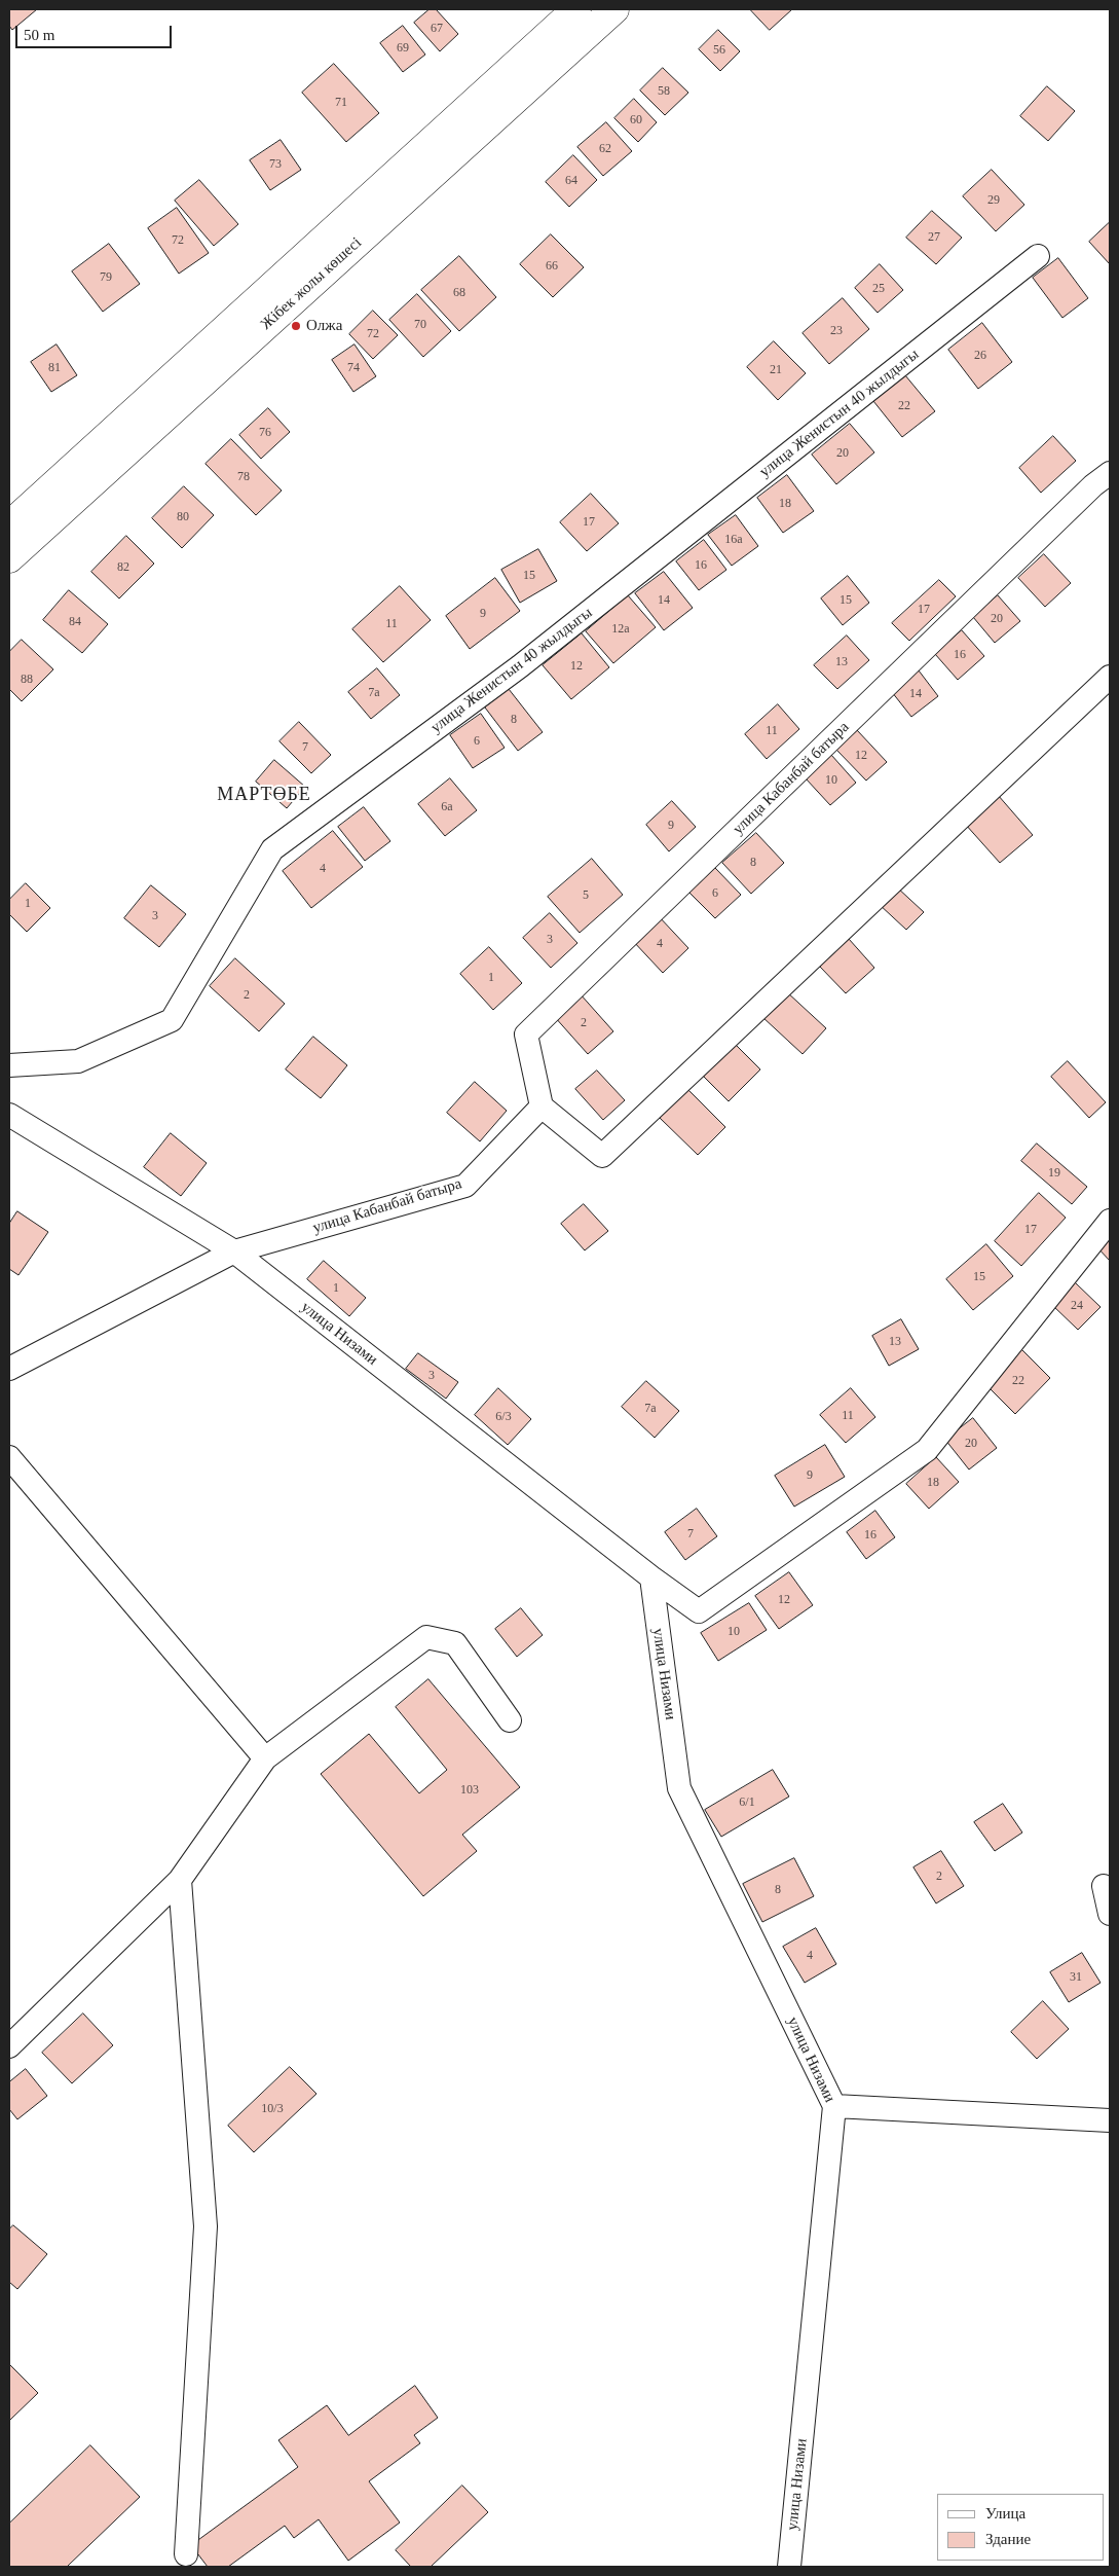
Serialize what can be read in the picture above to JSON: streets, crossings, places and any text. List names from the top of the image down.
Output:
{
  "streets": {
    "main road": ["Жібек жолы көшесі"],
    "street": ["улица Женистын 40 жылдыгы", "улица Кабанбай батыра", "улица Низами"]
  },
  "crossings": [
    ["улица Кабанбай батыра", "улица Низами"]
  ],
  "districts": ["МАРТӨБЕ"],
  "places": ["Олжа"],
  "house_numbers": [
    "67",
    "69",
    "56",
    "58",
    "71",
    "60",
    "62",
    "73",
    "64",
    "29",
    "27",
    "72",
    "66",
    "79",
    "25",
    "68",
    "70",
    "23",
    "72",
    "26",
    "81",
    "74",
    "21",
    "22",
    "76",
    "20",
    "78",
    "18",
    "80",
    "17",
    "16а",
    "16",
    "82",
    "15",
    "14",
    "15",
    "17",
    "9",
    "20",
    "84",
    "11",
    "12а",
    "16",
    "13",
    "12",
    "88",
    "7а",
    "14",
    "8",
    "11",
    "6",
    "7",
    "12",
    "10",
    "6а",
    "9",
    "8",
    "4",
    "6",
    "5",
    "1",
    "3",
    "3",
    "4",
    "1",
    "2",
    "2",
    "19",
    "17",
    "15",
    "1",
    "24",
    "13",
    "3",
    "22",
    "7а",
    "11",
    "6/3",
    "20",
    "9",
    "18",
    "7",
    "16",
    "12",
    "10",
    "103",
    "6/1",
    "2",
    "8",
    "4",
    "31",
    "10/3"
  ],
  "legend": ["Улица", "Здание"],
  "scale_bar": "50 m"
}
